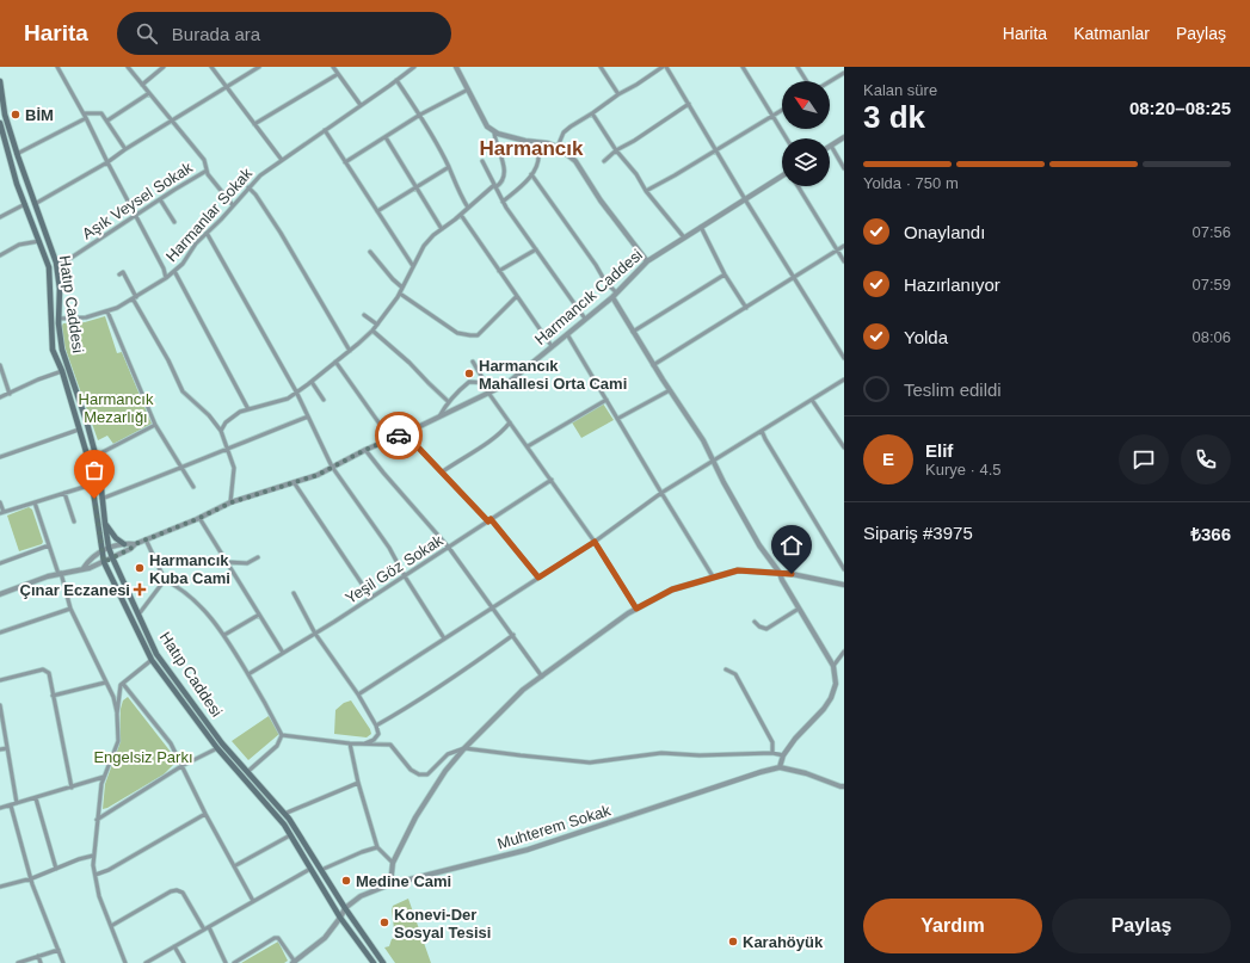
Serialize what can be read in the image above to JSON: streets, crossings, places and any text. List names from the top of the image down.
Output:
{
  "streets": {
    "main road": ["Hatıp Caddesi"],
    "street": [
      "Aşık Veysel Sokak",
      "Harmanlar Sokak",
      "Harmancık Caddesi",
      "Yeşil Göz Sokak",
      "Muhterem Sokak"
    ]
  },
  "crossings": [
    ["Aşık Veysel Sokak", "Hatıp Caddesi"],
    ["Harmanlar Sokak", "Hatıp Caddesi"],
    ["Harmancık Caddesi", "Hatıp Caddesi"],
    ["Hatıp Caddesi", "Muhterem Sokak"]
  ],
  "districts": ["Harmancık"],
  "parks": ["Harmancık Mezarlığı", "Engelsiz Parkı"],
  "places": {
    "other": [
      "BİM",
      "Harmancık Mahallesi Orta Cami",
      "Harmancık Kuba Cami",
      "Medine Cami",
      "Konevi-Der Sosyal Tesisi",
      "Karahöyük"
    ],
    "health": ["Çınar Eczanesi"]
  },
  "north": "top left",
  "page": {
    "header": "Harita",
    "search": "Burada ara",
    "nav": ["Harita", "Katmanlar", "Paylaş"],
    "heading": ["3 dk", "Kalan süre", "08:20–08:25"],
    "panel": [
      "Elif",
      "Kurye · 4.5",
      "Sipariş #3975",
      "₺366"
    ],
    "bar": "Yolda · 750 m",
    "list": [
      ["Onaylandı", "07:56"],
      ["Hazırlanıyor", "07:59"],
      ["Yolda", "08:06"],
      "Teslim edildi"
    ],
    "round": "E",
    "buttons": ["Yardım", "Paylaş"]
  }
}
